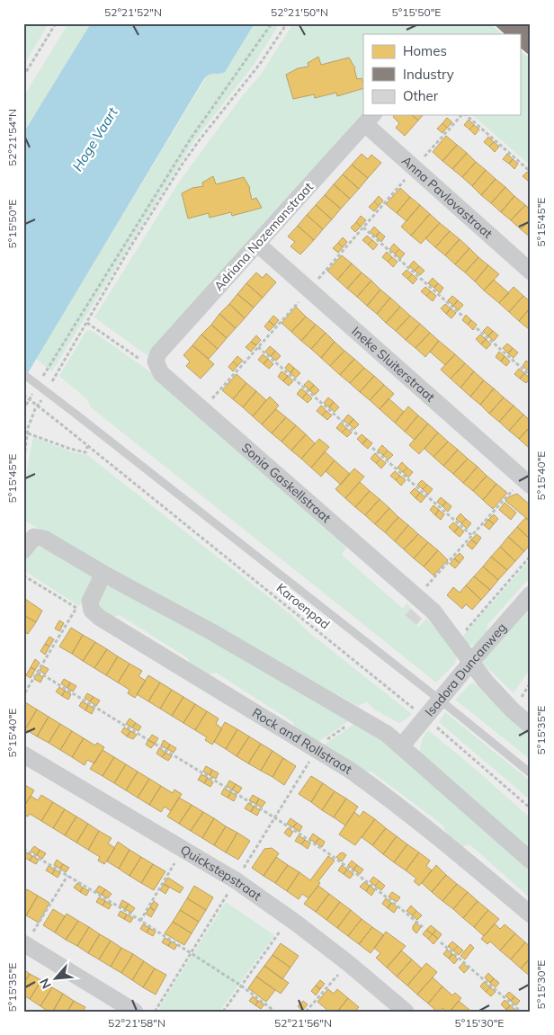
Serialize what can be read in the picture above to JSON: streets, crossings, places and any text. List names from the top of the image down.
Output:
{
  "streets": {
    "street": [
      "Anna Pavlovastraat",
      "Adriana Nozemanstraat",
      "Ineke Sluiterstraat",
      "Sonia Gaskellstraat",
      "Isadora Duncanweg",
      "Rock and Rollstraat",
      "Quickstepstraat"
    ],
    "path": ["Karoenpad"]
  },
  "crossings": [
    ["Anna Pavlovastraat", "Adriana Nozemanstraat"],
    ["Adriana Nozemanstraat", "Ineke Sluiterstraat"],
    ["Adriana Nozemanstraat", "Sonia Gaskellstraat"],
    ["Sonia Gaskellstraat", "Isadora Duncanweg"],
    ["Karoenpad", "Isadora Duncanweg"]
  ],
  "water": ["Hoge Vaart"],
  "legend": ["Homes", "Industry", "Other"],
  "north": "bottom left",
  "coordinates": [
    "52°21'52\"N",
    "52°21'50\"N",
    "5°15'50\"E",
    "52°21'54\"N",
    "5°15'45\"E",
    "5°15'40\"E",
    "5°15'35\"E",
    "5°15'30\"E",
    "52°21'58\"N",
    "52°21'56\"N"
  ]
}
